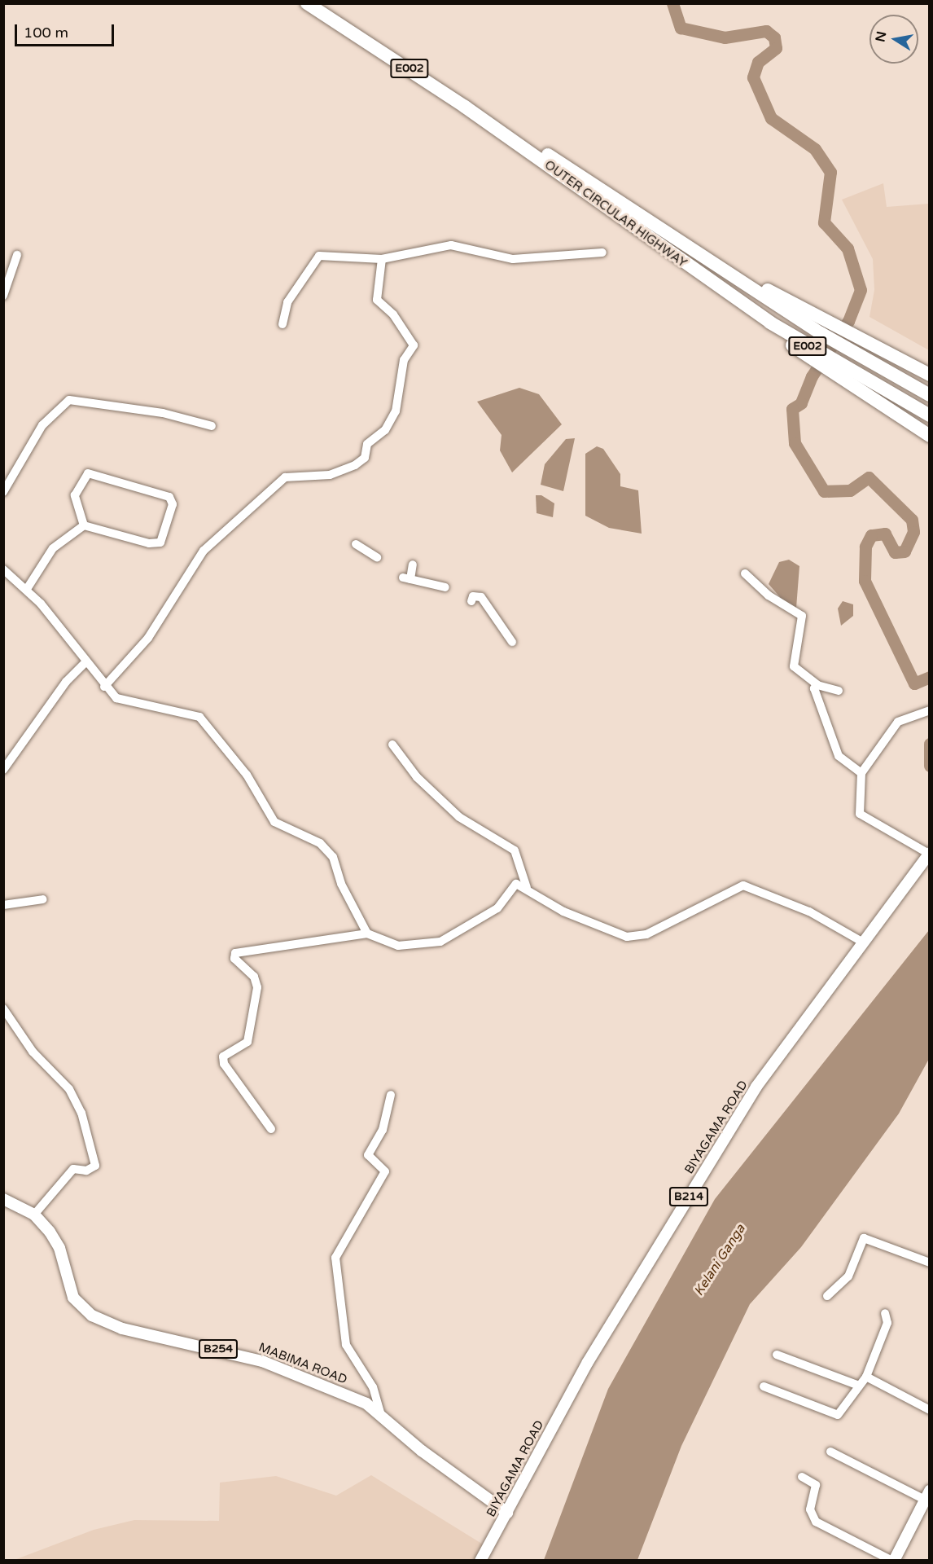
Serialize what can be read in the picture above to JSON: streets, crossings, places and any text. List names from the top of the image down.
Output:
{
  "streets": {
    "highway": ["E002", "OUTER CIRCULAR HIGHWAY"],
    "main road": [
      "BIYAGAMA ROAD",
      "B214",
      "B254",
      "MABIMA ROAD"
    ]
  },
  "crossings": [
    ["BIYAGAMA ROAD", "MABIMA ROAD"]
  ],
  "water": ["Kelani Ganga"],
  "scale_bar": "100 m",
  "north": "left"
}
